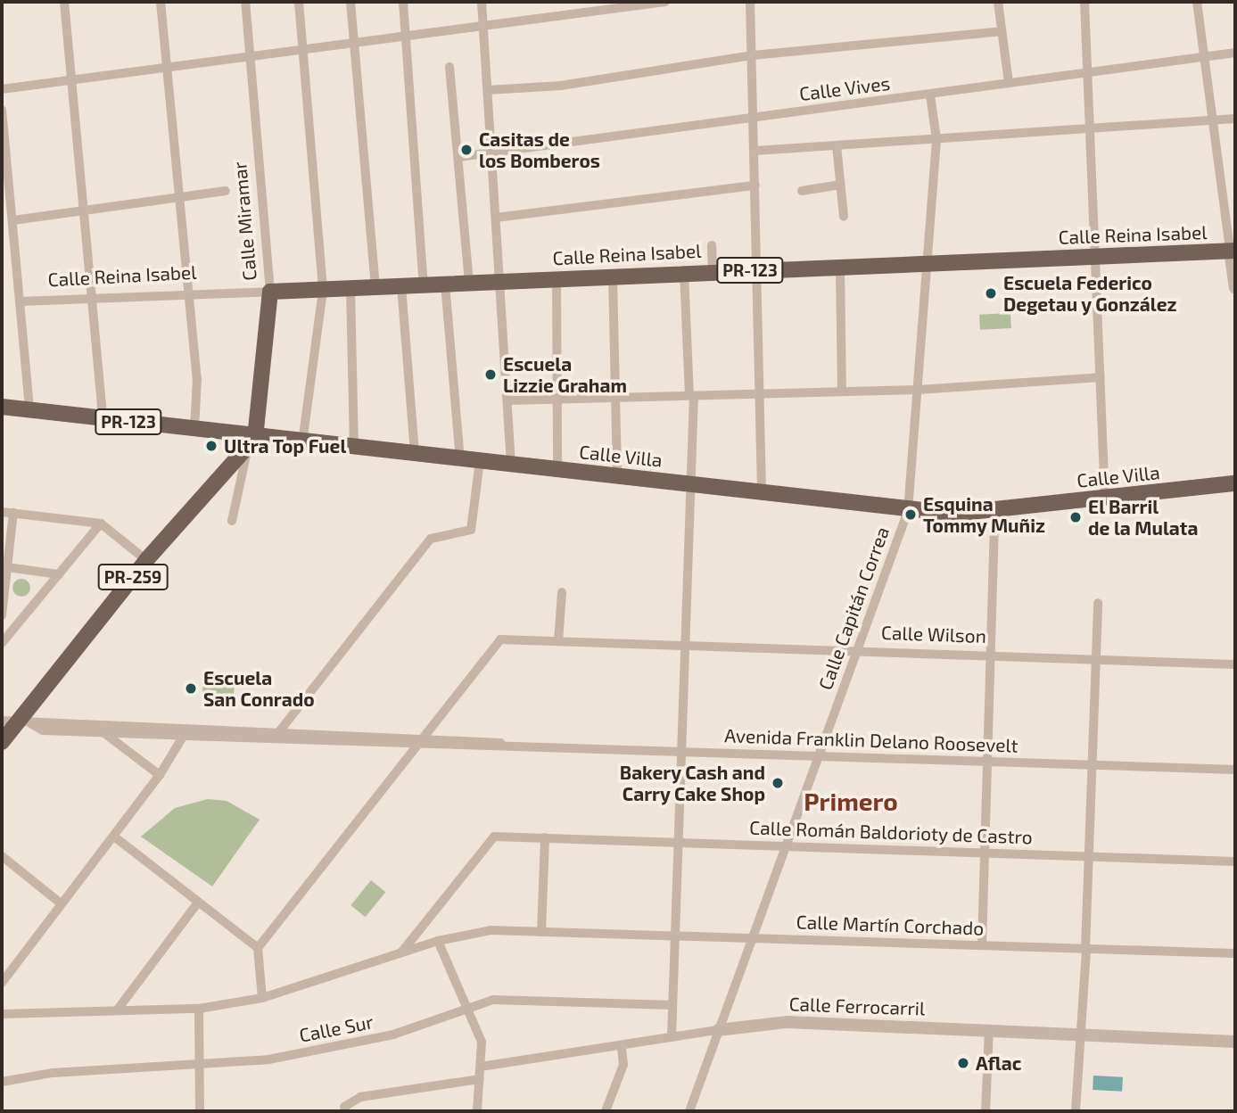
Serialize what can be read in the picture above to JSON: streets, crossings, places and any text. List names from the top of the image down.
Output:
{
  "streets": {
    "main road": [
      "Calle Miramar",
      "Calle Reina Isabel",
      "PR-123",
      "Calle Villa",
      "PR-259"
    ],
    "street": [
      "Calle Vives",
      "Calle Capitán Correa",
      "Calle Wilson",
      "Avenida Franklin Delano Roosevelt",
      "Calle Román Baldorioty de Castro",
      "Calle Martín Corchado",
      "Calle Ferrocarril",
      "Calle Sur"
    ]
  },
  "crossings": [
    ["Calle Vives", "Calle Capitán Correa"],
    ["Calle Miramar", "Calle Reina Isabel"],
    ["Calle Miramar", "Calle Villa"],
    ["Calle Miramar", "PR-259"],
    ["Calle Reina Isabel", "Calle Capitán Correa"],
    ["Calle Villa", "PR-259"],
    ["Calle Villa", "Calle Capitán Correa"],
    ["PR-259", "Avenida Franklin Delano Roosevelt"],
    ["Calle Capitán Correa", "Calle Wilson"],
    ["Calle Capitán Correa", "Avenida Franklin Delano Roosevelt"],
    ["Calle Capitán Correa", "Calle Román Baldorioty de Castro"],
    ["Calle Capitán Correa", "Calle Martín Corchado"],
    ["Calle Capitán Correa", "Calle Ferrocarril"],
    ["Calle Wilson", "Avenida Franklin Delano Roosevelt"],
    ["Calle Román Baldorioty de Castro", "Calle Martín Corchado"]
  ],
  "districts": ["Primero"],
  "places": [
    "Casitas de los Bomberos",
    "Escuela Federico Degetau y González",
    "Escuela Lizzie Graham",
    "Ultra Top Fuel",
    "Esquina Tommy Muñiz",
    "El Barril de la Mulata",
    "Escuela San Conrado",
    "Bakery Cash and Carry Cake Shop",
    "Aflac"
  ]
}
